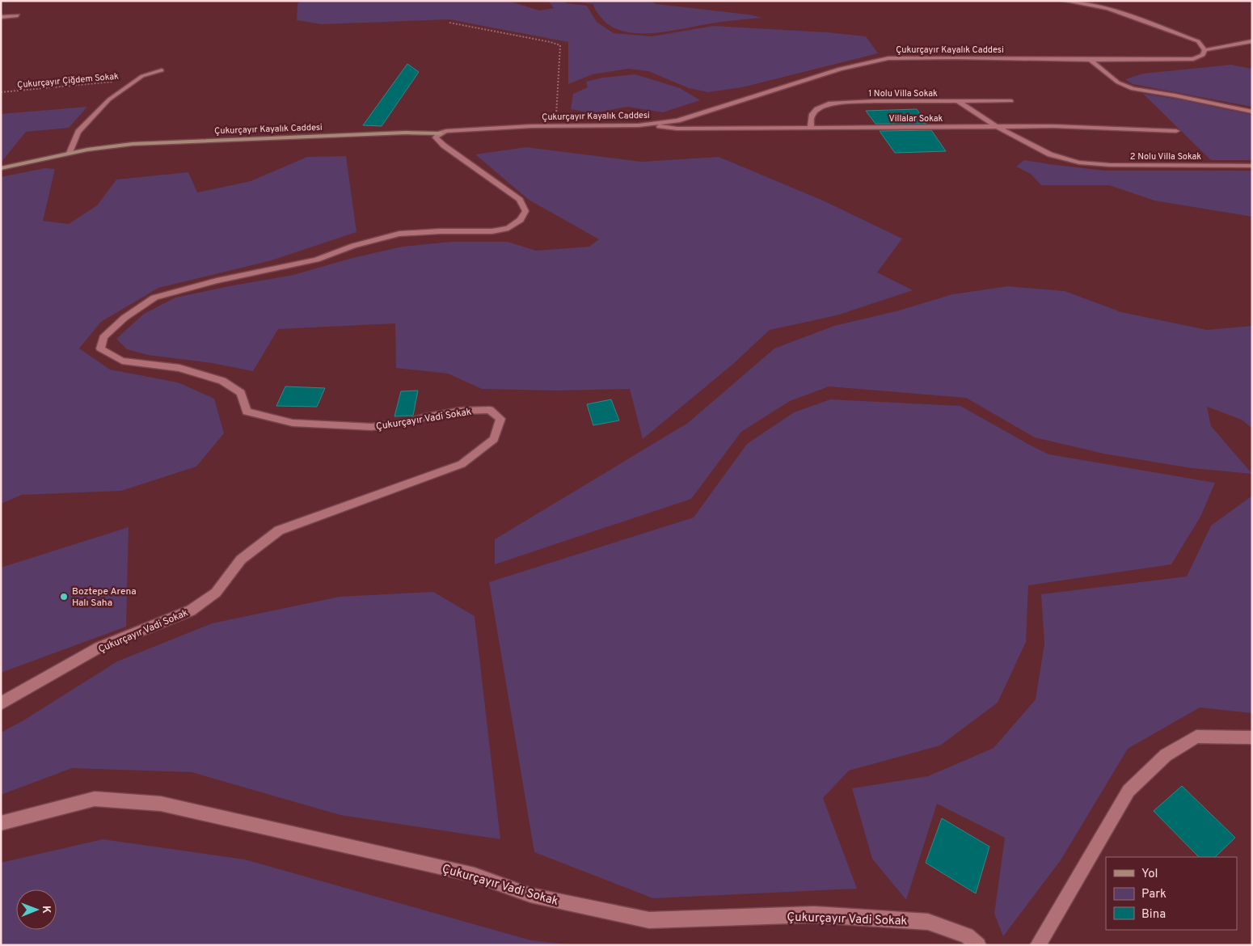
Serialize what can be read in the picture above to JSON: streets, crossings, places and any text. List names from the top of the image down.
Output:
{
  "streets": {
    "street": [
      "Çukurçayır Kayalık Caddesi",
      "1 Nolu Villa Sokak",
      "Villalar Sokak",
      "2 Nolu Villa Sokak",
      "Çukurçayır Vadi Sokak"
    ],
    "path": ["Çukurçayır Çiğdem Sokak"]
  },
  "crossings": [
    ["Çukurçayır Kayalık Caddesi", "Villalar Sokak"],
    ["Çukurçayır Kayalık Caddesi", "Çukurçayır Vadi Sokak"],
    ["1 Nolu Villa Sokak", "Villalar Sokak"],
    ["1 Nolu Villa Sokak", "2 Nolu Villa Sokak"],
    ["Villalar Sokak", "2 Nolu Villa Sokak"]
  ],
  "places": ["Boztepe Arena Halı Saha"],
  "legend": ["Yol", "Park", "Bina"],
  "north": "right"
}
